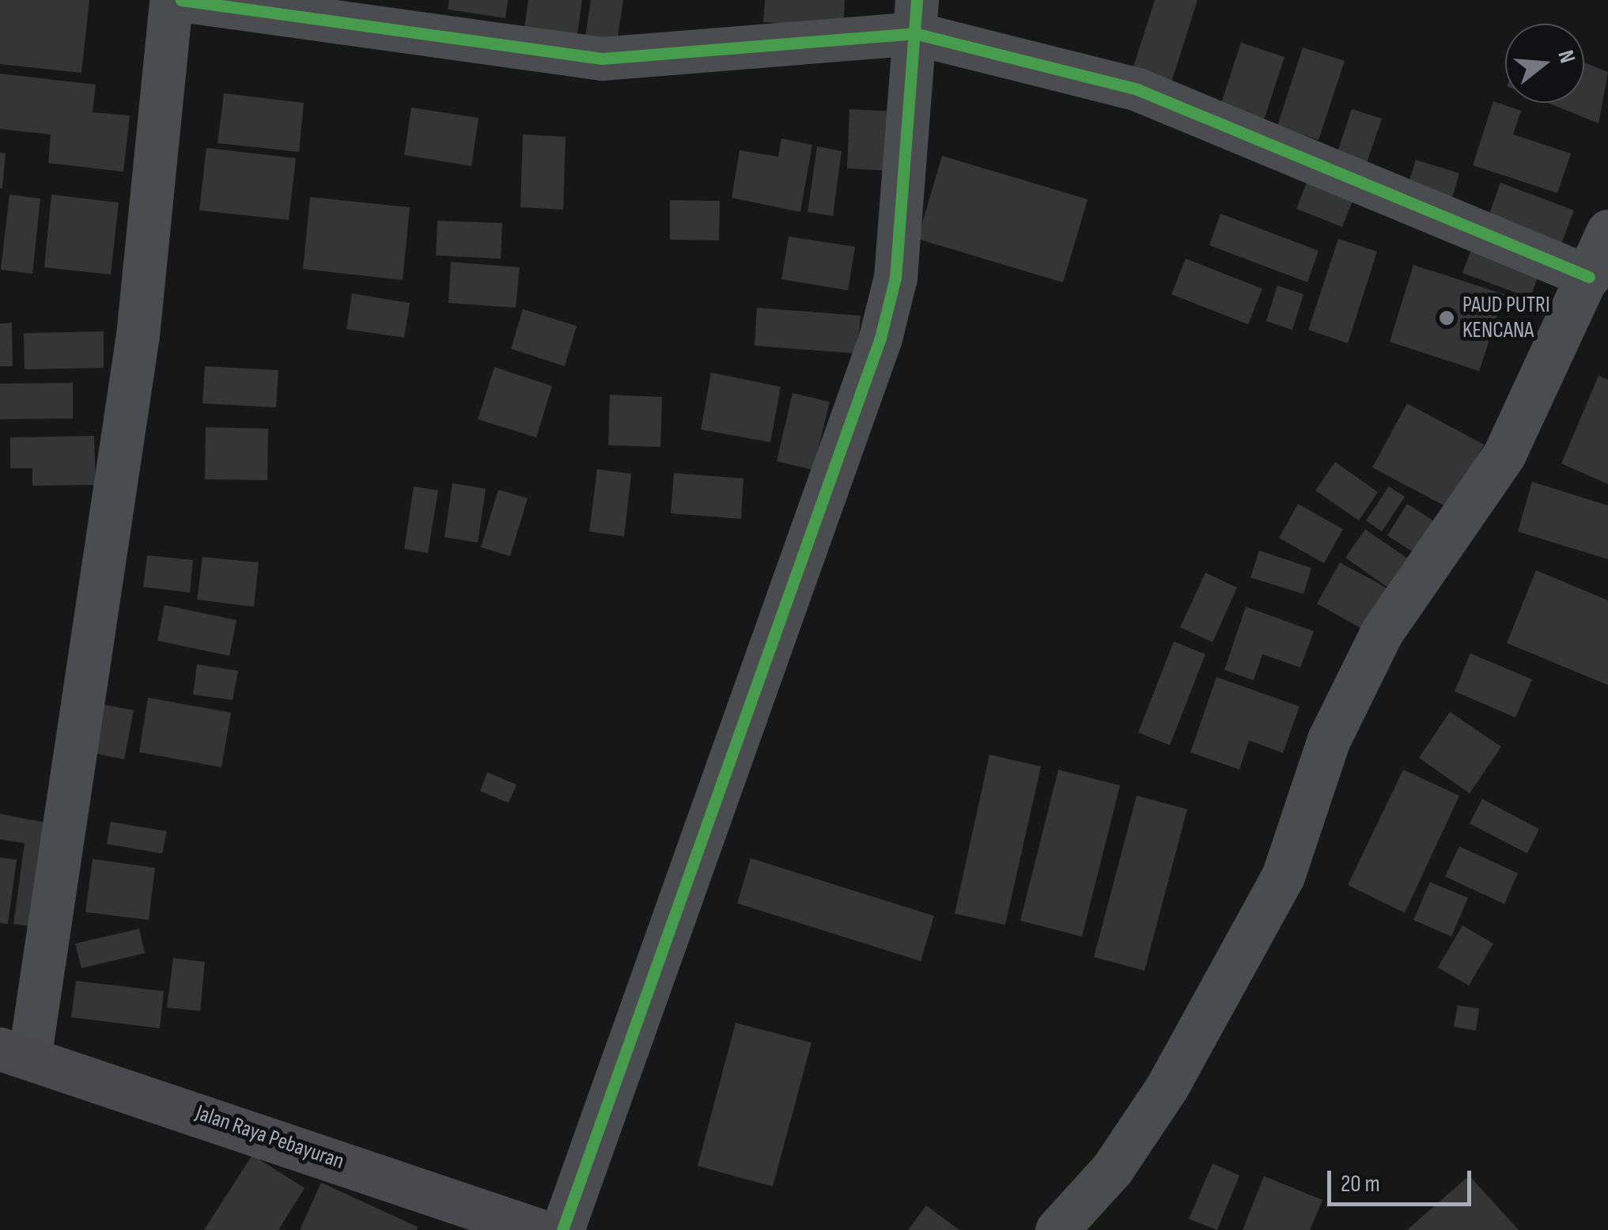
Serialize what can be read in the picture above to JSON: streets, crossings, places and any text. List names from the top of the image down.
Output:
{
  "streets": {
    "main road": ["Jalan Raya Pebayuran"]
  },
  "places": ["PAUD PUTRI KENCANA"],
  "scale_bar": "20 m",
  "north": "right"
}
